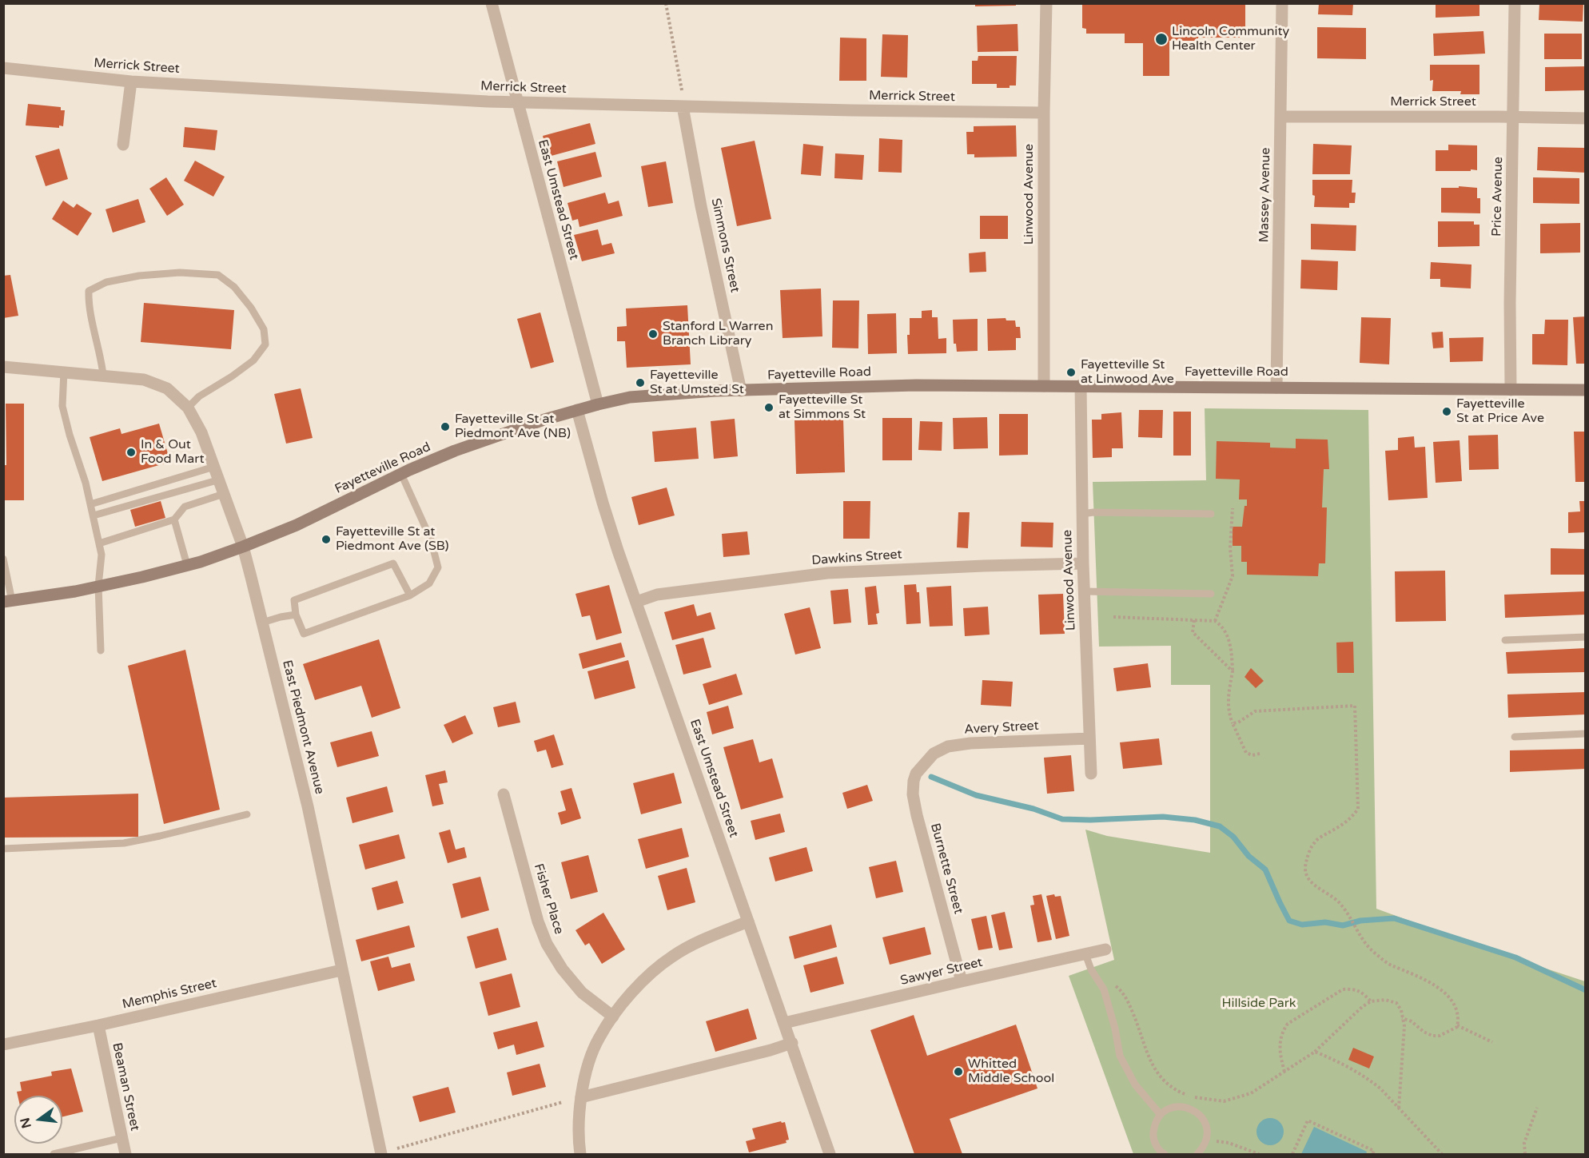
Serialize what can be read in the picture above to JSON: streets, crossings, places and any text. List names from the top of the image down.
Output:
{
  "streets": {
    "main road": ["Fayetteville Road"],
    "street": [
      "Merrick Street",
      "Linwood Avenue",
      "Massey Avenue",
      "Price Avenue",
      "East Umstead Street",
      "Simmons Street",
      "Dawkins Street",
      "East Piedmont Avenue",
      "Avery Street",
      "Burnette Street",
      "Fisher Place",
      "Sawyer Street",
      "Memphis Street",
      "Beaman Street"
    ]
  },
  "crossings": [
    ["Merrick Street", "Linwood Avenue"],
    ["Merrick Street", "Massey Avenue"],
    ["Merrick Street", "Price Avenue"],
    ["Merrick Street", "East Umstead Street"],
    ["Merrick Street", "Simmons Street"],
    ["Linwood Avenue", "Fayetteville Road"],
    ["Linwood Avenue", "Dawkins Street"],
    ["Linwood Avenue", "Avery Street"],
    ["Massey Avenue", "Fayetteville Road"],
    ["Price Avenue", "Fayetteville Road"],
    ["East Umstead Street", "Fayetteville Road"],
    ["East Umstead Street", "Dawkins Street"],
    ["East Umstead Street", "Sawyer Street"],
    ["Simmons Street", "Fayetteville Road"],
    ["Fayetteville Road", "East Piedmont Avenue"],
    ["East Piedmont Avenue", "Memphis Street"],
    ["Avery Street", "Burnette Street"],
    ["Burnette Street", "Sawyer Street"],
    ["Memphis Street", "Beaman Street"]
  ],
  "parks": ["Hillside Park"],
  "places": [
    "Lincoln Community Health Center",
    "Stanford L Warren Branch Library",
    "Fayetteville St at Linwood Ave",
    "Fayetteville St at Umsted St",
    "Fayetteville St at Simmons St",
    "Fayetteville St at Price Ave",
    "Fayetteville St at Piedmont Ave (NB)",
    "In & Out Food Mart",
    "Fayetteville St at Piedmont Ave (SB)",
    "Whitted Middle School"
  ],
  "north": "left"
}
